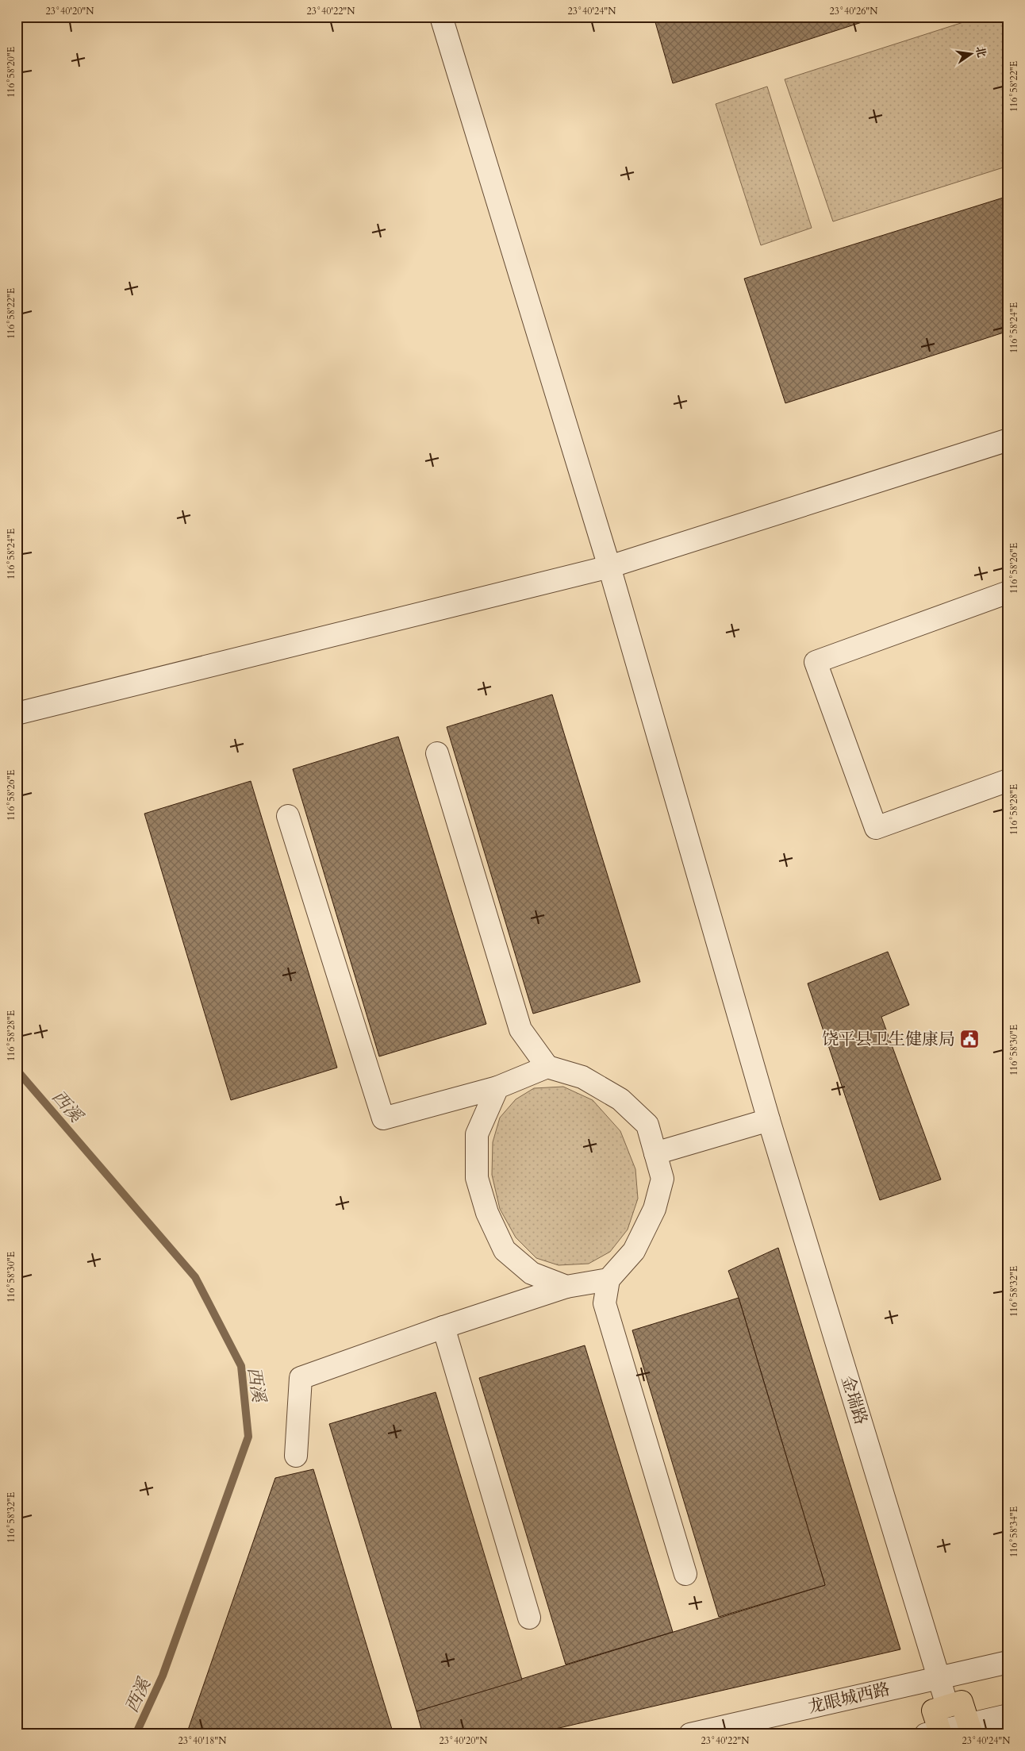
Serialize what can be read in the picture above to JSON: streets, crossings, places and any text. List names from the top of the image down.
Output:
{
  "streets": {
    "street": ["金瑞路", "龙眼城西路"]
  },
  "water": ["西溪"],
  "places": {
    "public building": ["饶平县卫生健康局"]
  },
  "north": "right",
  "coordinates": [
    "23°40'20\"N",
    "23°40'22\"N",
    "23°40'24\"N",
    "23°40'26\"N",
    "116°58'20\"E",
    "116°58'22\"E",
    "116°58'24\"E",
    "116°58'26\"E",
    "116°58'28\"E",
    "116°58'30\"E",
    "116°58'32\"E",
    "116°58'34\"E",
    "23°40'18\"N"
  ]
}
